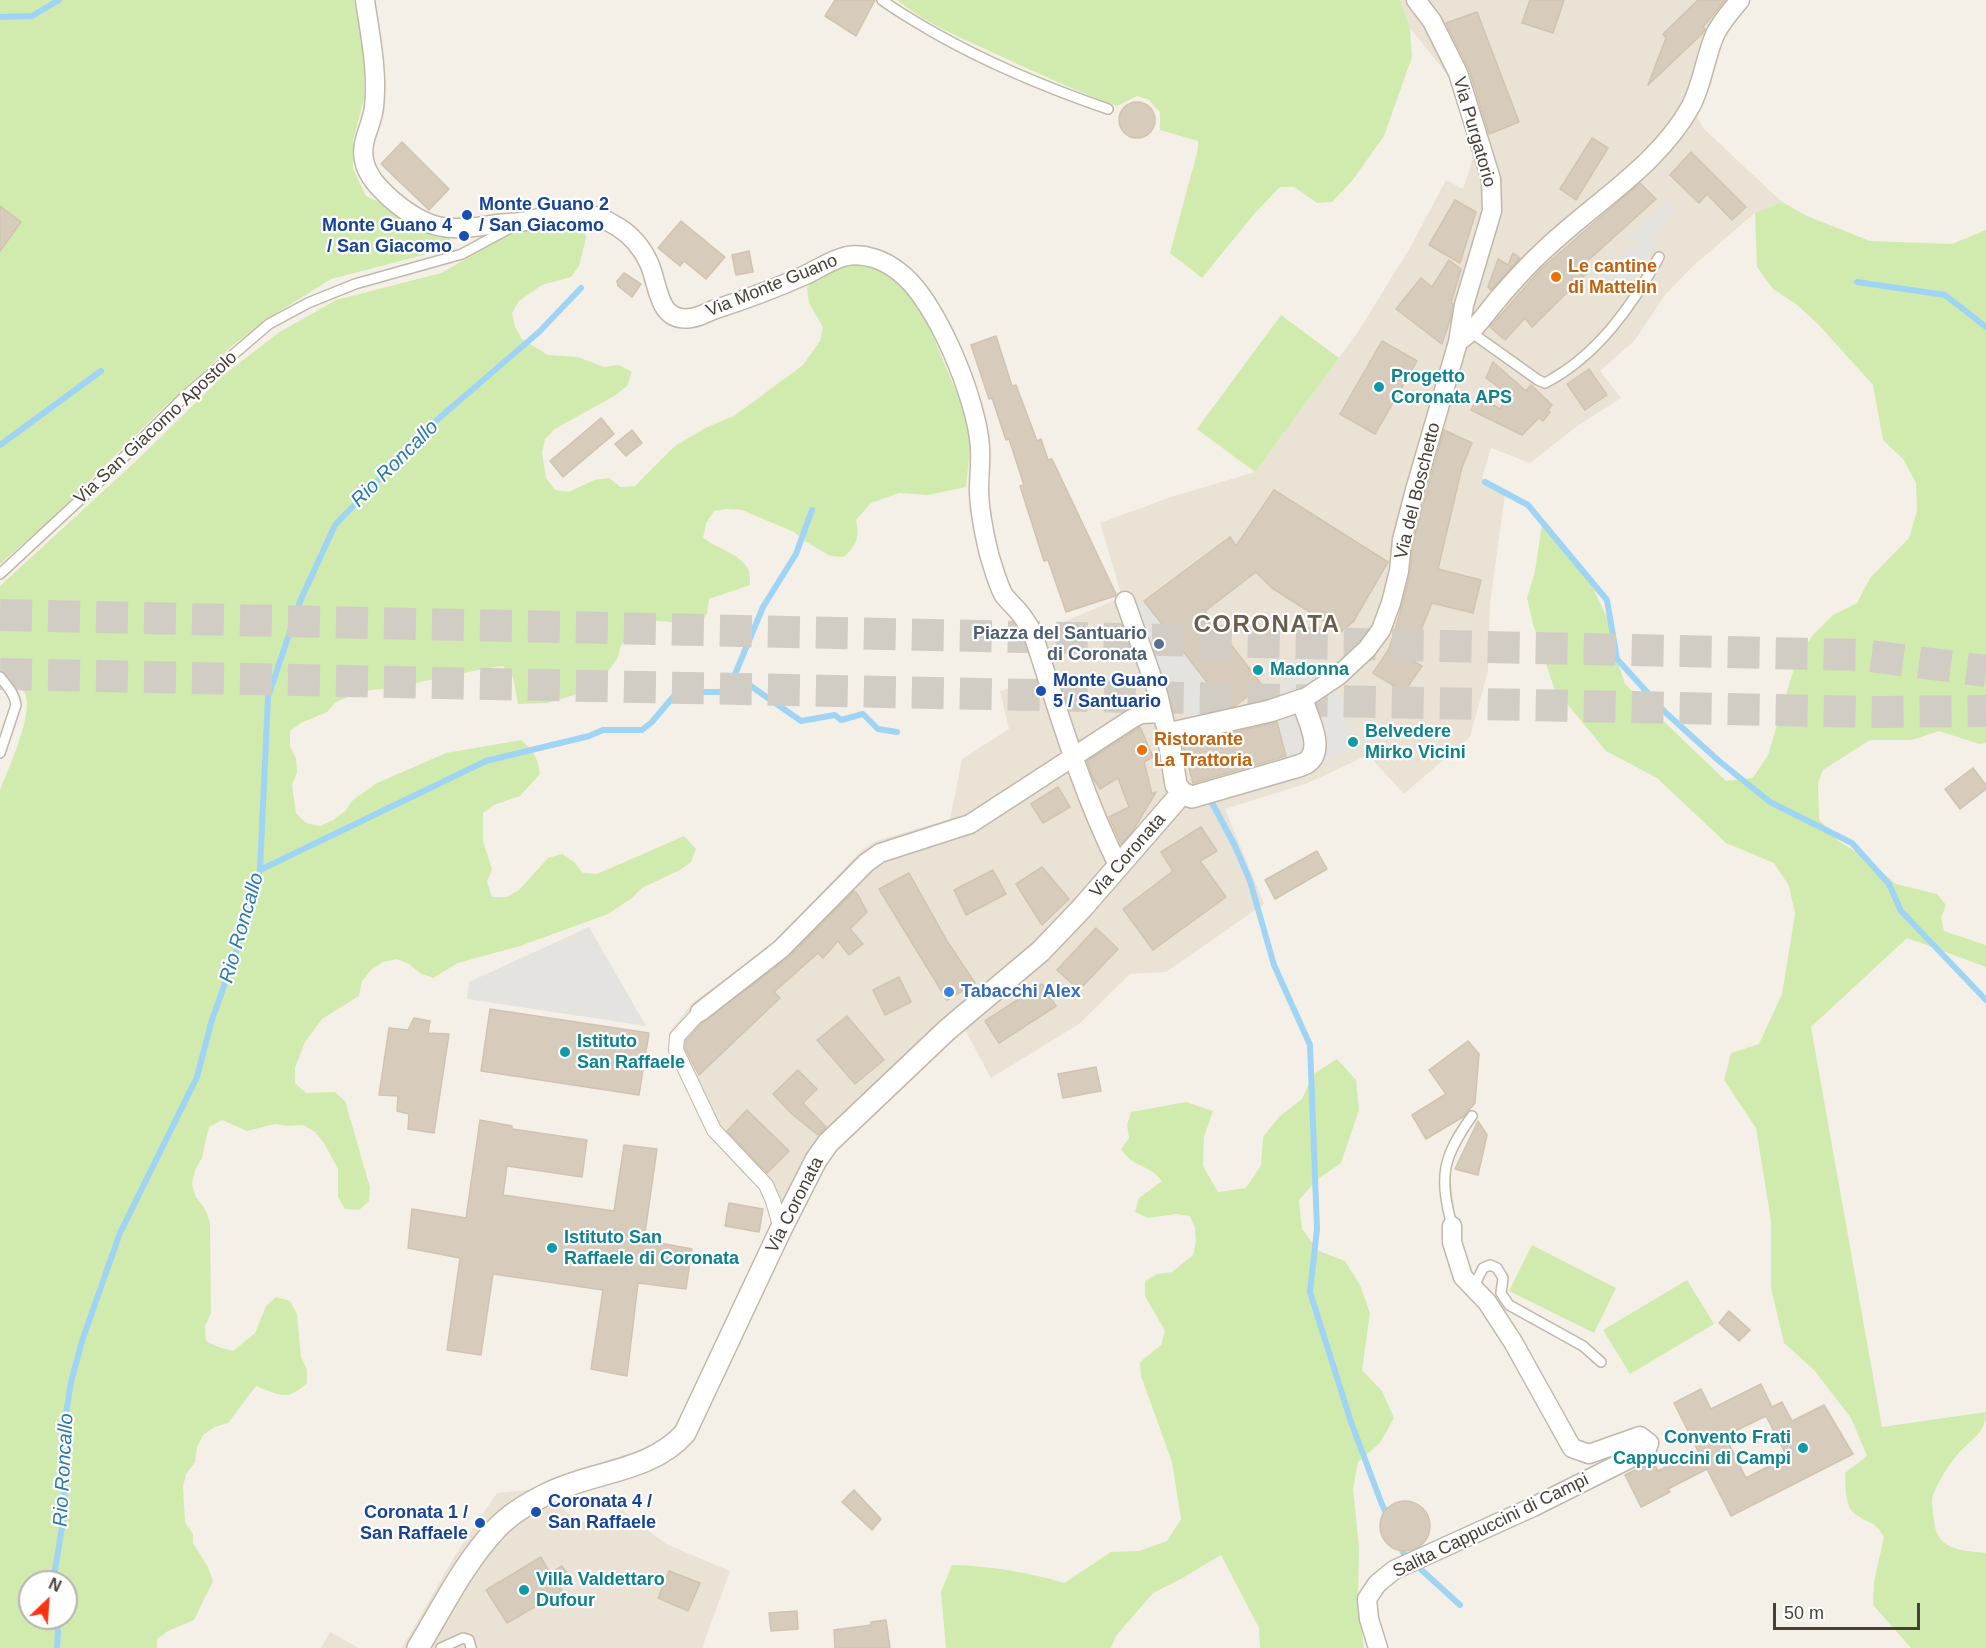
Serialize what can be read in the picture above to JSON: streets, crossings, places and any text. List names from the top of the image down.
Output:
{
  "streets": {
    "street": [
      "Via Purgatorio",
      "Via Monte Guano",
      "Via del Boschetto",
      "Via Coronata",
      "Salita Cappuccini di Campi"
    ],
    "lane": ["Via San Giacomo Apostolo"]
  },
  "crossings": [
    ["Via Purgatorio", "Via del Boschetto"],
    ["Via Monte Guano", "Via San Giacomo Apostolo"],
    ["Via Monte Guano", "Via Coronata"]
  ],
  "districts": ["CORONATA"],
  "water": ["Rio Roncallo"],
  "places": [
    "Monte Guano 2 / San Giacomo",
    "Monte Guano 4 / San Giacomo",
    "Le cantine di Mattelin",
    "Progetto Coronata APS",
    "Piazza del Santuario di Coronata",
    "Madonna",
    "Monte Guano 5 / Santuario",
    "Belvedere Mirko Vicini",
    "Ristorante La Trattoria",
    "Tabacchi Alex",
    "Istituto San Raffaele",
    "Istituto San Raffaele di Coronata",
    "Convento Frati Cappuccini di Campi",
    "Coronata 4 / San Raffaele",
    "Coronata 1 / San Raffaele",
    "Villa Valdettaro Dufour"
  ],
  "scale_bar": "50 m",
  "north": "top right"
}
